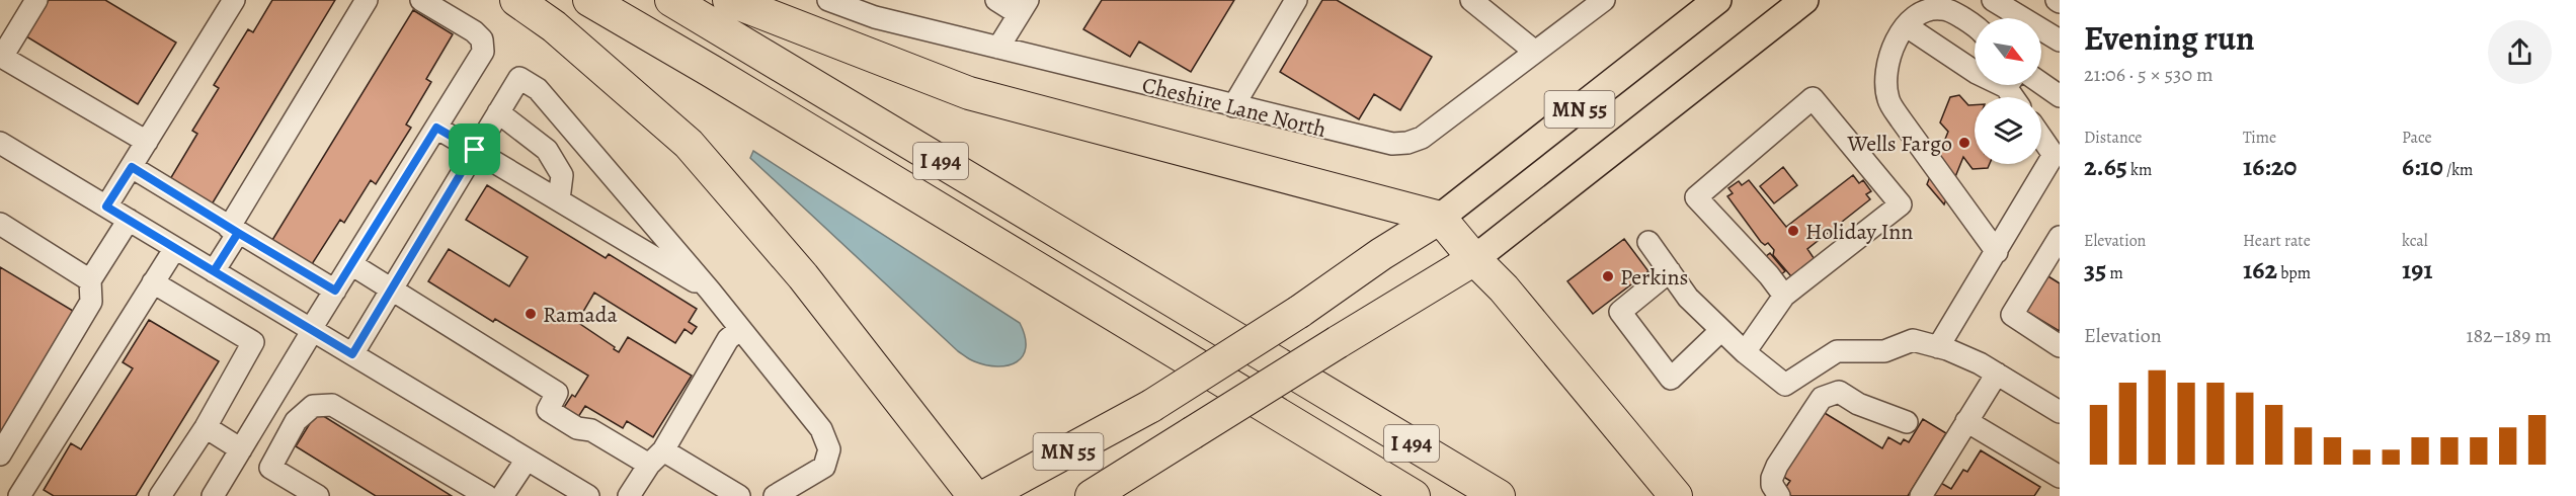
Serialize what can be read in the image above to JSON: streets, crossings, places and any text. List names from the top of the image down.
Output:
{
  "streets": {
    "highway": ["MN 55", "I 494"],
    "street": ["Cheshire Lane North"]
  },
  "places": [
    "Wells Fargo",
    "Holiday Inn",
    "Perkins",
    "Ramada"
  ],
  "north": "bottom right",
  "page": {
    "heading": ["Evening run", "21:06 · 5 × 530 m"],
    "stats": [
      ["Distance", "2.65 km"],
      ["Time", "16:20"],
      ["Pace", "6:10 /km"],
      ["Elevation", "35 m"],
      ["Heart rate", "162 bpm"],
      ["kcal", "191"]
    ],
    "chart": ["Elevation", "182–189 m"]
  }
}
